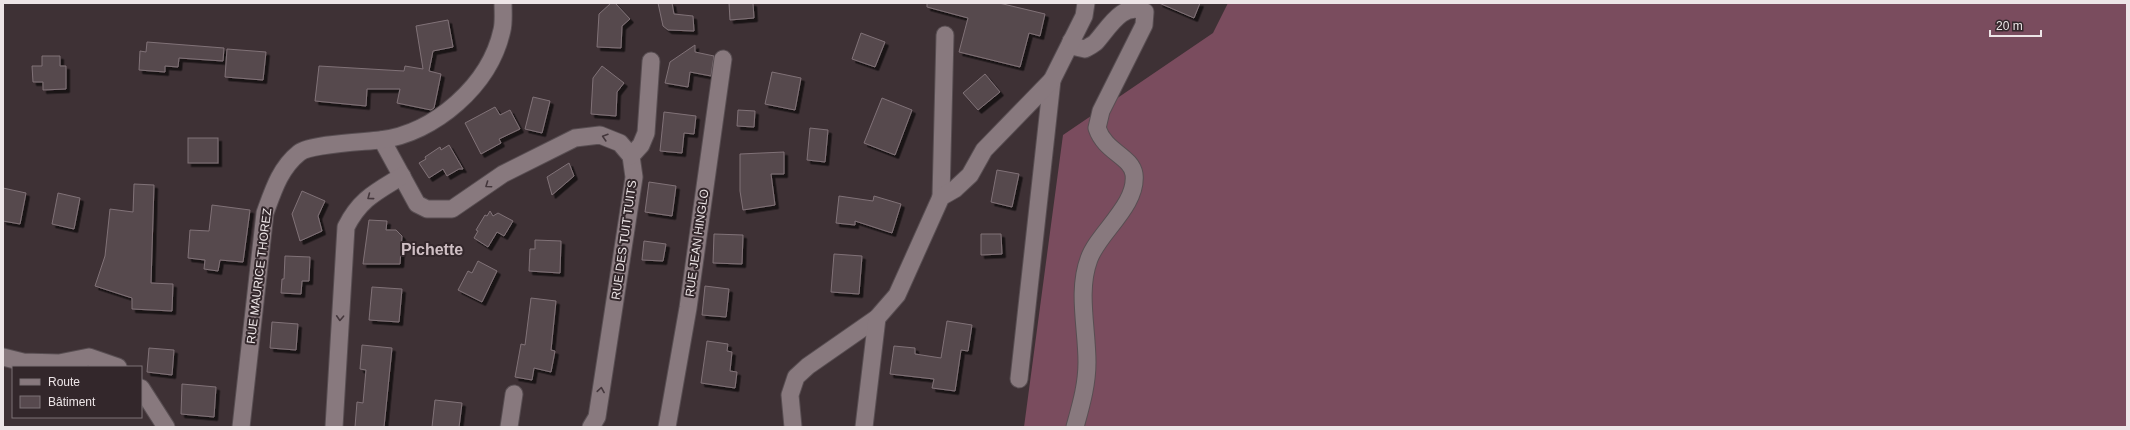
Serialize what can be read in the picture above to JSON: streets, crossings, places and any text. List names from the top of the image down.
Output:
{
  "streets": {
    "street": ["RUE DES TUIT TUITS", "RUE JEAN HINGLO", "RUE MAURICE THOREZ"]
  },
  "one_way": ["RUE DES TUIT TUITS"],
  "districts": ["Pichette"],
  "legend": ["Route", "Bâtiment"],
  "scale_bar": "20 m"
}
